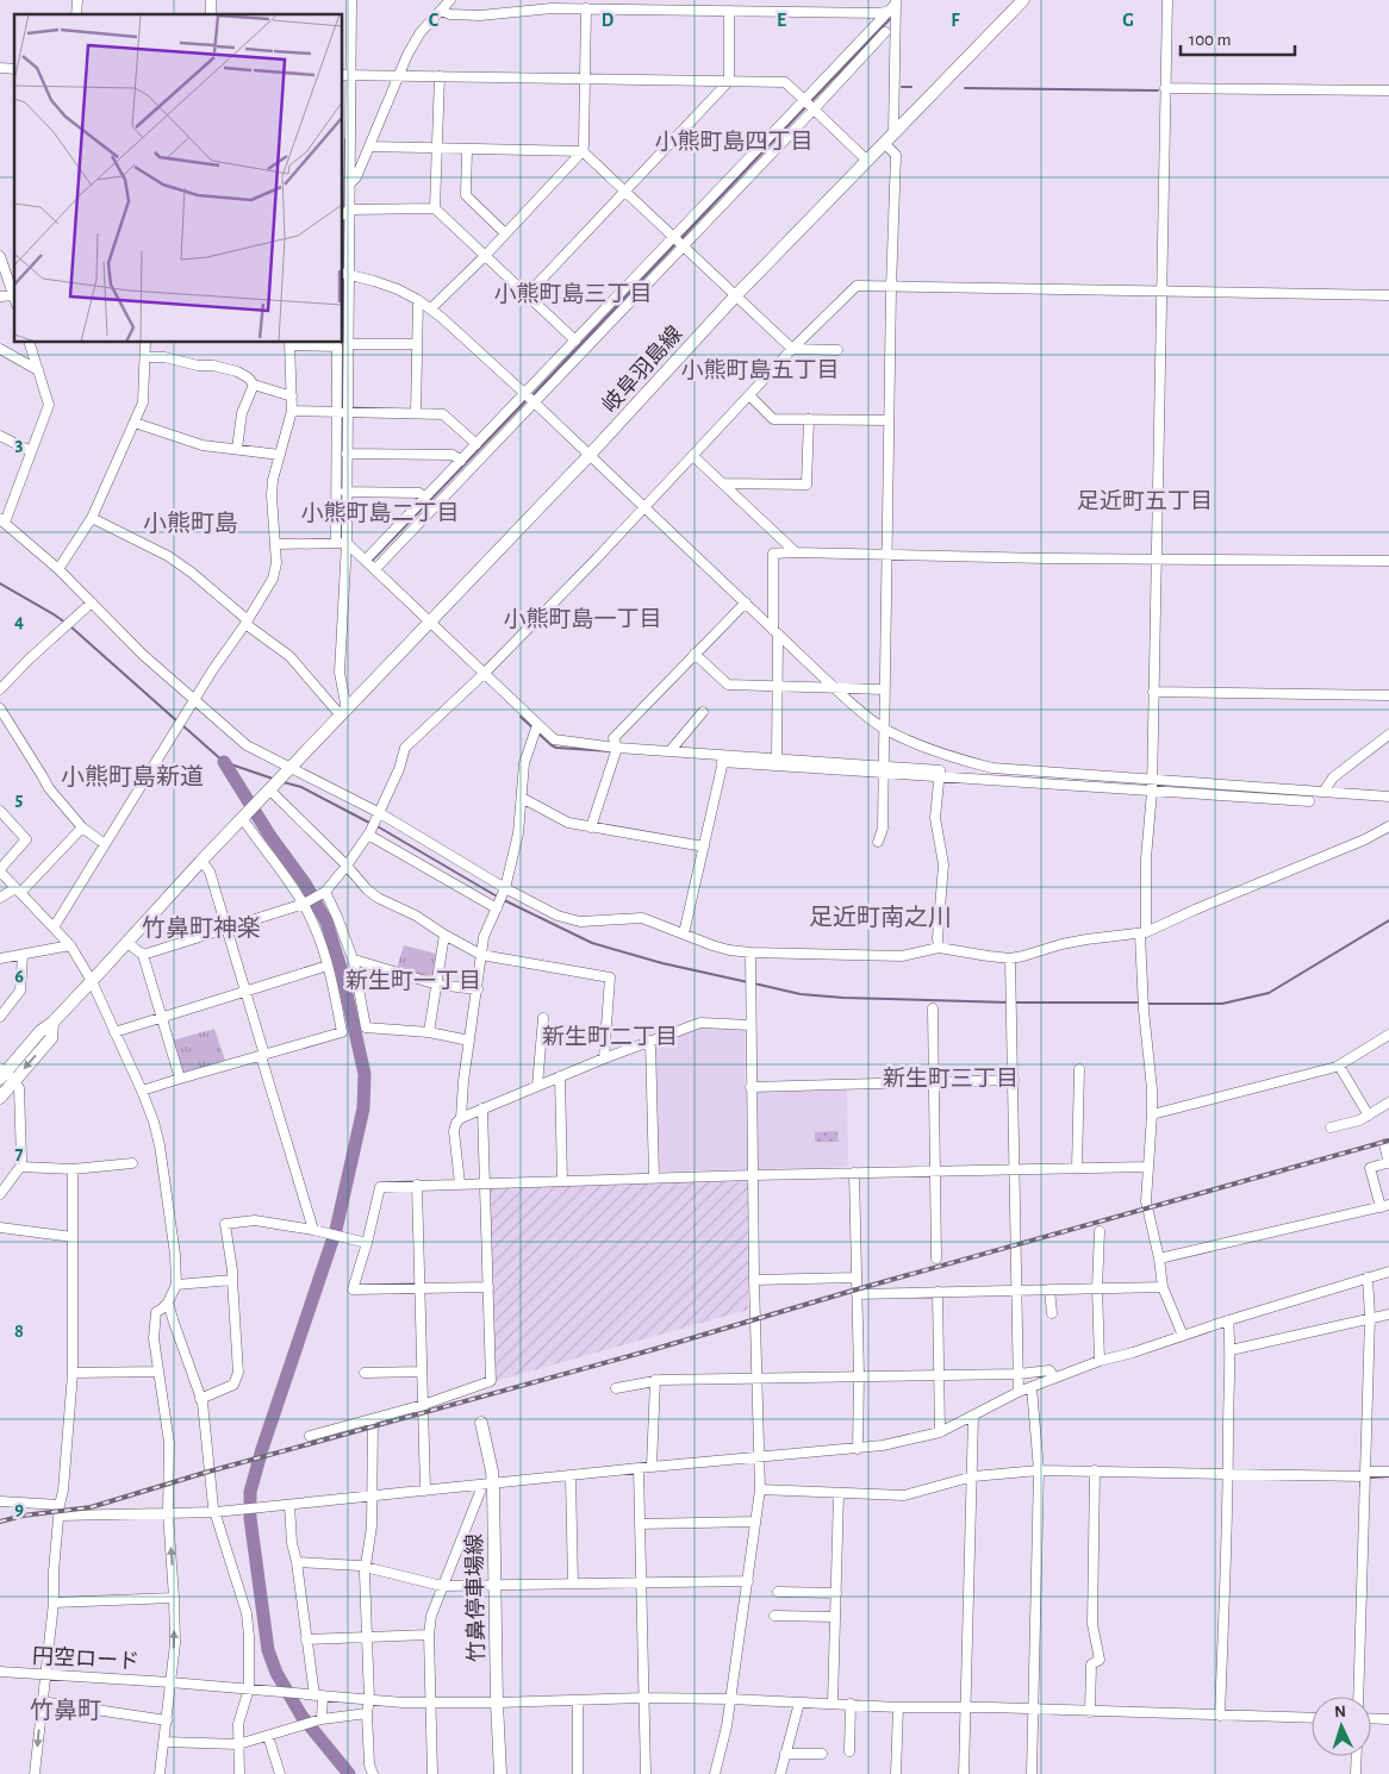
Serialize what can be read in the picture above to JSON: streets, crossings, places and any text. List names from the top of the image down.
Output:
{
  "streets": {
    "main road": ["岐阜羽島線", "竹鼻停車場線"],
    "street": ["円空ロード"]
  },
  "crossings": [
    ["竹鼻停車場線", "円空ロード"]
  ],
  "districts": [
    "小熊町島四丁目",
    "小熊町島三丁目",
    "小熊町島五丁目",
    "足近町五丁目",
    "小熊町島二丁目",
    "小熊町島",
    "小熊町島一丁目",
    "小熊町島新道",
    "足近町南之川",
    "竹鼻町神楽",
    "新生町一丁目",
    "新生町二丁目",
    "新生町三丁目",
    "竹鼻町"
  ],
  "scale_bar": "100 m",
  "north": "top",
  "grid": {
    "columns": [
      "C",
      "D",
      "E",
      "F",
      "G"
    ],
    "rows": [
      "3",
      "4",
      "5",
      "6",
      "7",
      "8",
      "9"
    ]
  }
}
